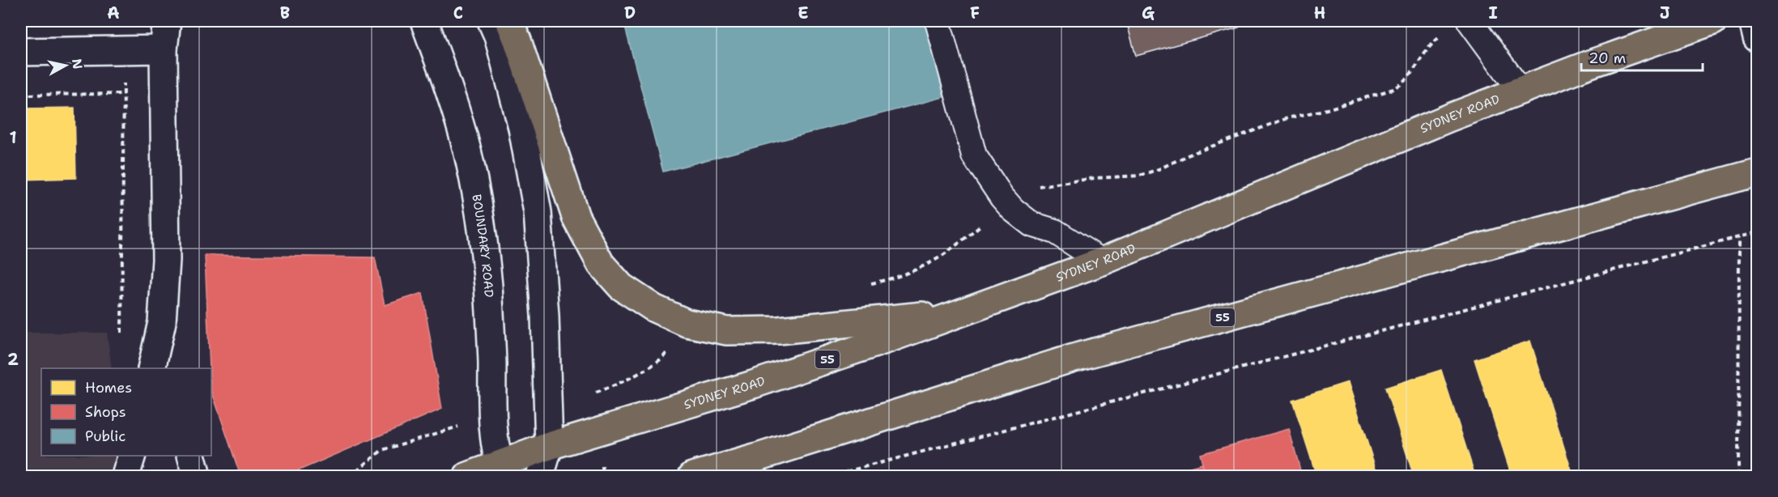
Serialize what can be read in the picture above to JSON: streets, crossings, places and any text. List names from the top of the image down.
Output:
{
  "streets": {
    "highway": ["SYDNEY ROAD", "55"],
    "main road": ["BOUNDARY ROAD"]
  },
  "crossings": [
    ["SYDNEY ROAD", "BOUNDARY ROAD"]
  ],
  "legend": ["Homes", "Shops", "Public"],
  "scale_bar": "20 m",
  "north": "right",
  "grid": {
    "columns": [
      "A",
      "B",
      "C",
      "D",
      "E",
      "F",
      "G",
      "H",
      "I",
      "J"
    ],
    "rows": ["1", "2"]
  }
}
